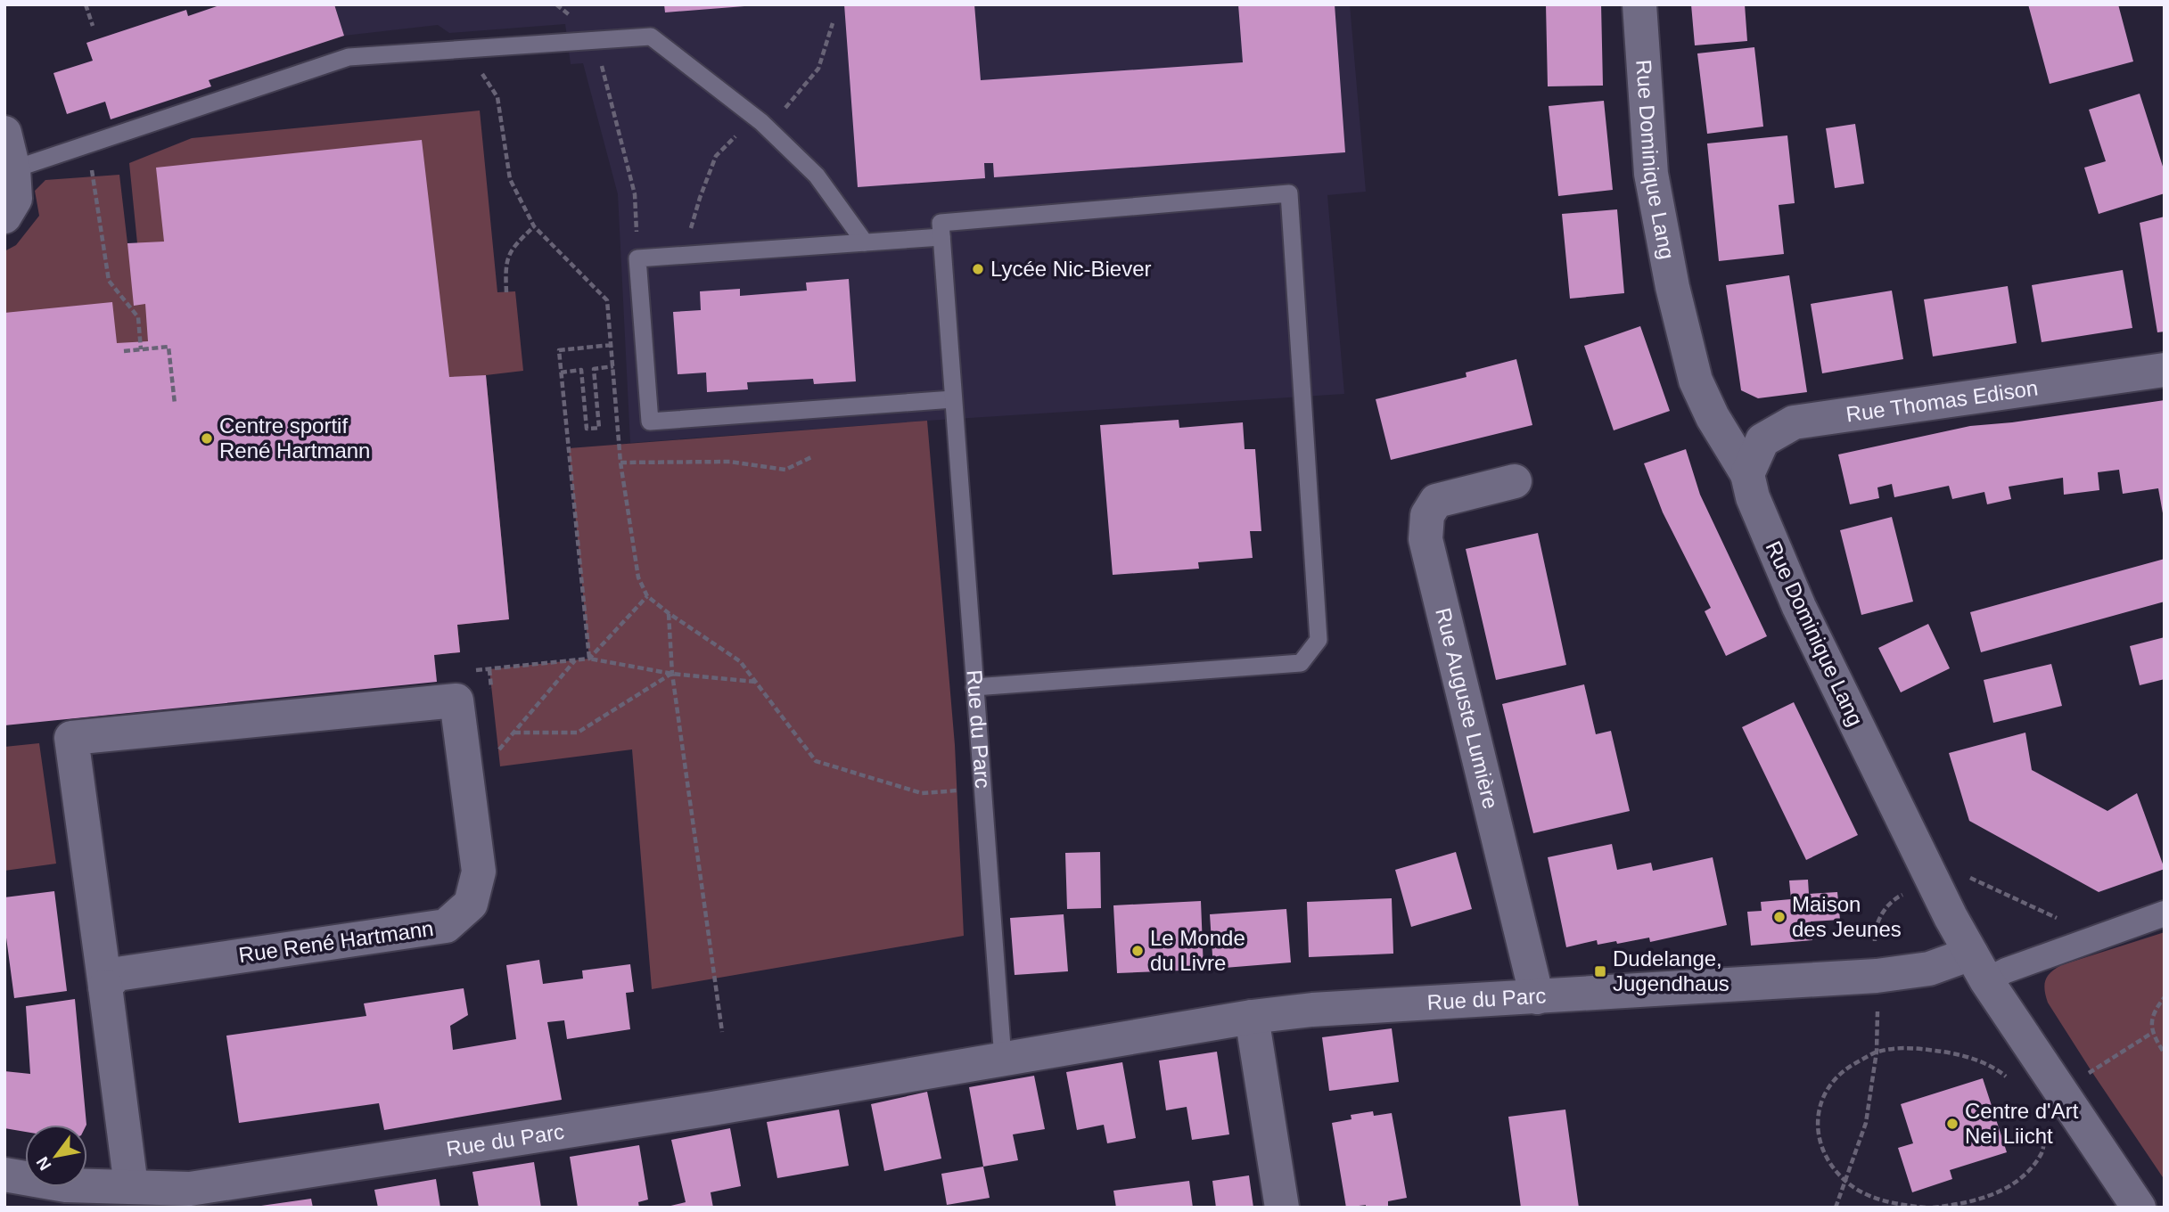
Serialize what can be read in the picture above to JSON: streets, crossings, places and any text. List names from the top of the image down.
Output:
{
  "streets": {
    "street": [
      "Rue Dominique Lang",
      "Rue Thomas Edison",
      "Rue Auguste Lumière",
      "Rue du Parc",
      "Rue René Hartmann"
    ]
  },
  "crossings": [
    ["Rue Dominique Lang", "Rue Thomas Edison"],
    ["Rue Dominique Lang", "Rue du Parc"],
    ["Rue Auguste Lumière", "Rue du Parc"]
  ],
  "places": {
    "other": [
      "Lycée Nic-Biever",
      "Centre sportif René Hartmann",
      "Maison des Jeunes",
      "Le Monde du Livre",
      "Centre d'Art Nei Liicht"
    ],
    "transit": ["Dudelange, Jugendhaus"]
  },
  "north": "bottom left"
}
